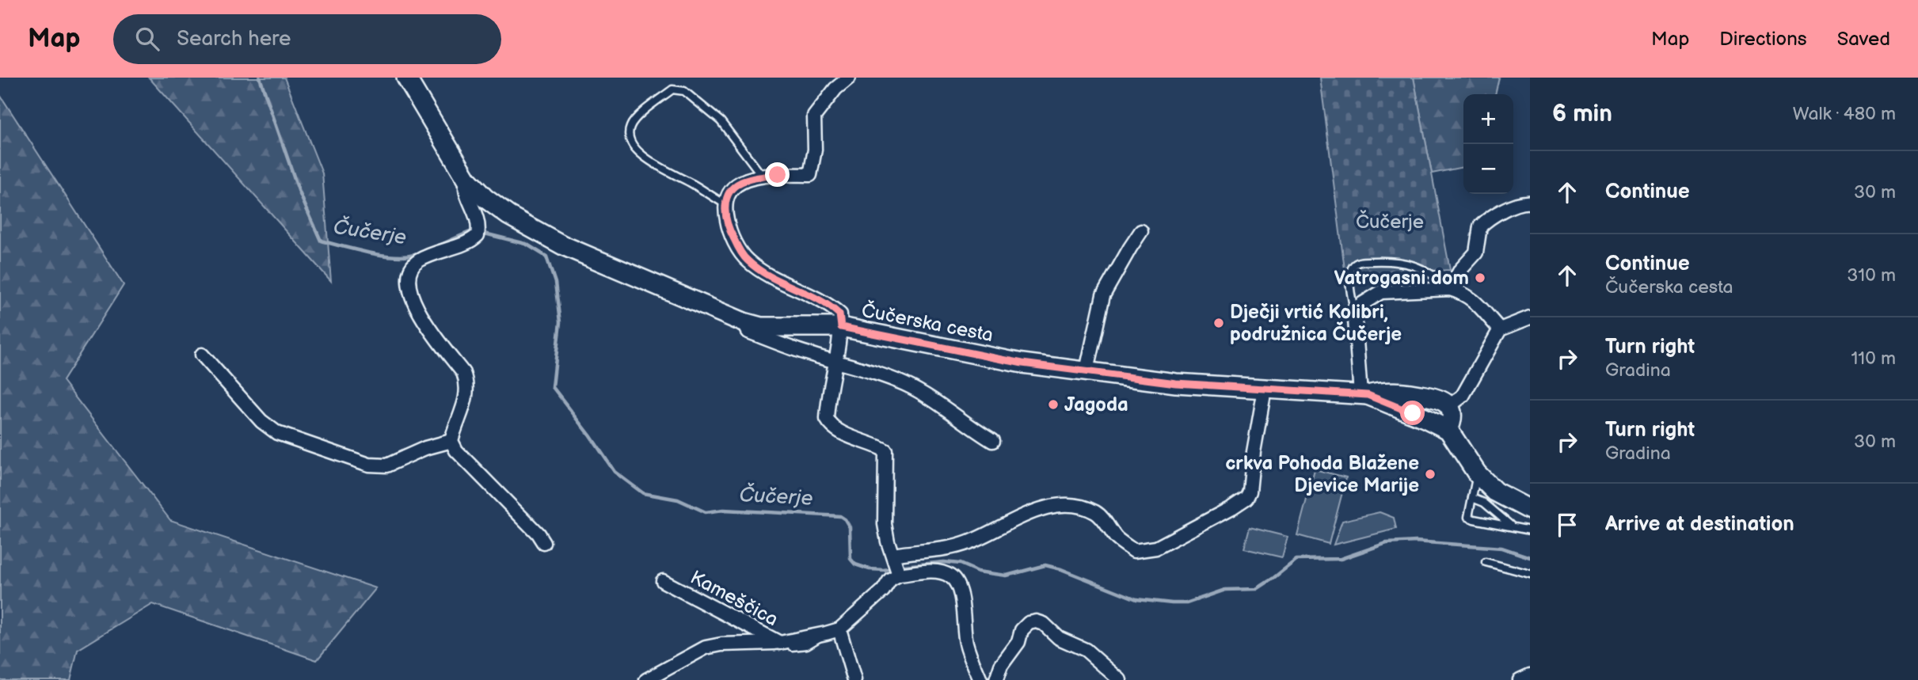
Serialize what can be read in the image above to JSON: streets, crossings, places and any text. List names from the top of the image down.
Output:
{
  "streets": {
    "street": ["Čučerska cesta", "Kameščica"]
  },
  "water": ["Čučerje"],
  "parks": ["Čučerje"],
  "places": [
    "Vatrogasni dom",
    "Dječji vrtić Kolibri, podružnica Čučerje",
    "Jagoda",
    "crkva Pohoda Blažene Djevice Marije"
  ],
  "page": {
    "header": "Map",
    "search": "Search here",
    "nav": ["Map", "Directions", "Saved"],
    "heading": ["6 min", "Walk · 480 m"],
    "map_buttons": ["+", "−"],
    "list": [
      ["Continue", "30 m"],
      ["Continue", "Čučerska cesta", "310 m"],
      ["Turn right", "Gradina", "110 m"],
      ["Turn right", "Gradina", "30 m"],
      "Arrive at destination"
    ]
  }
}
